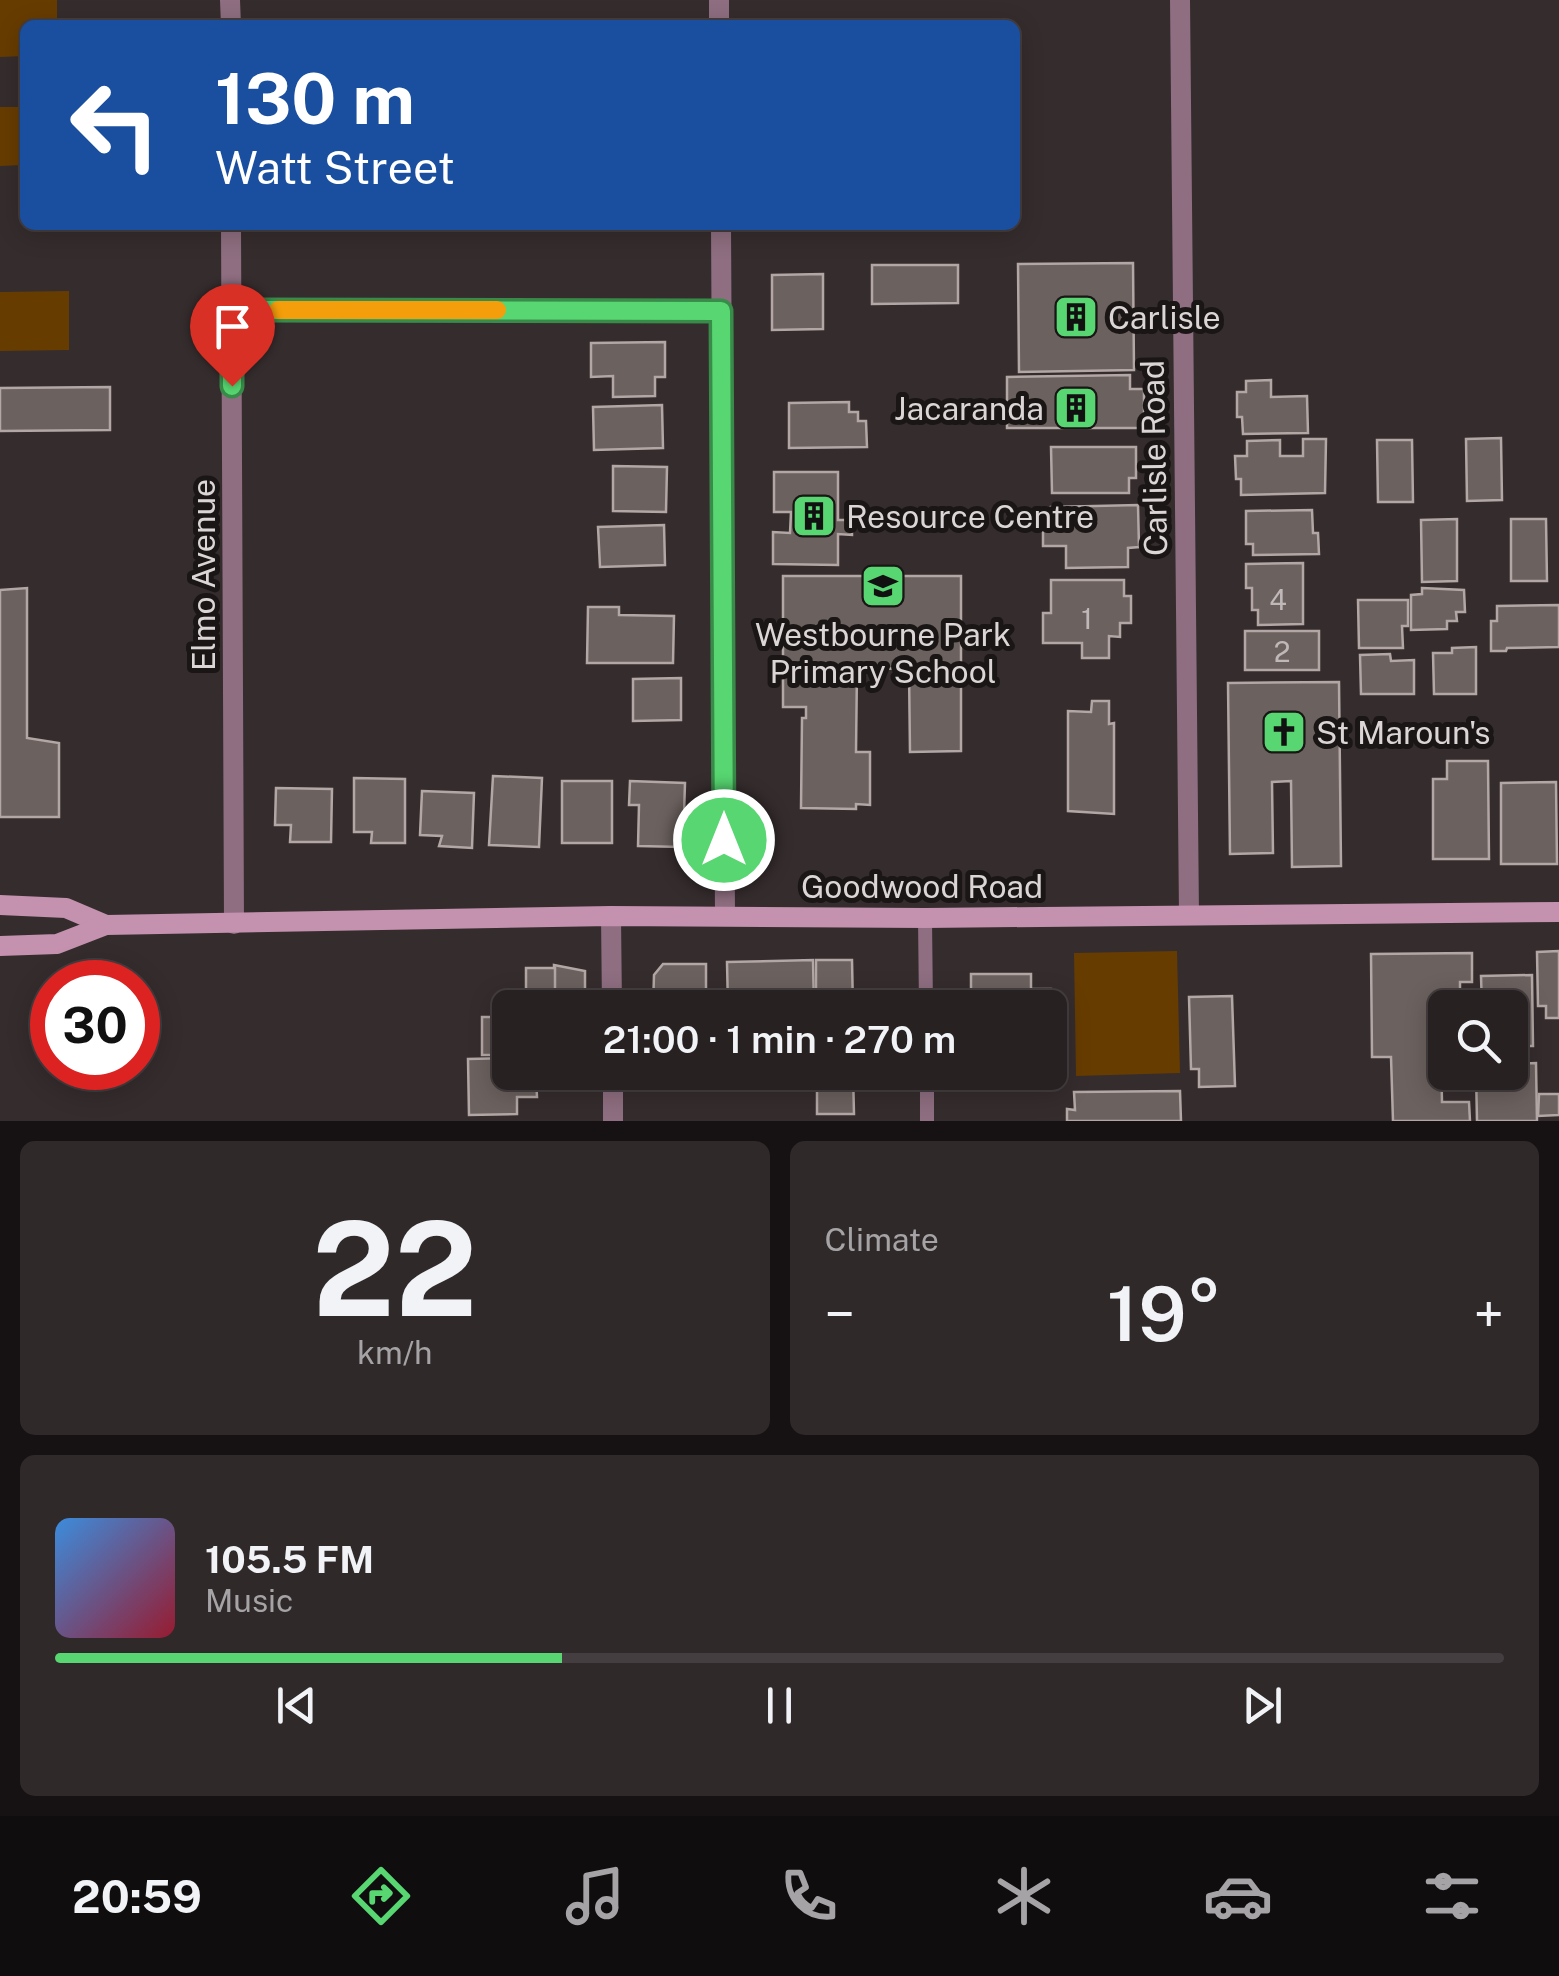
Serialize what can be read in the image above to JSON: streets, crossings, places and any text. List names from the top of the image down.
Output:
{
  "streets": {
    "main road": ["Goodwood Road"],
    "street": ["Carlisle Road", "Elmo Avenue"]
  },
  "crossings": [
    ["Carlisle Road", "Goodwood Road"],
    ["Elmo Avenue", "Goodwood Road"]
  ],
  "places": {
    "building": ["Carlisle", "Jacaranda", "Resource Centre"],
    "school or university": ["Westbourne Park Primary School"],
    "church": ["St Maroun's"]
  },
  "house_numbers": ["4", "1", "2"],
  "page": {
    "turn": ["130 m", "Watt Street"],
    "limit": "30",
    "trip": "21:00 · 1 min · 270 m",
    "tile": [
      ["22", "km/h"],
      "Climate"
    ],
    "heat": ["−", "19°", "+"],
    "song": ["105.5 FM", "Music"],
    "tabs": "20:59"
  }
}
